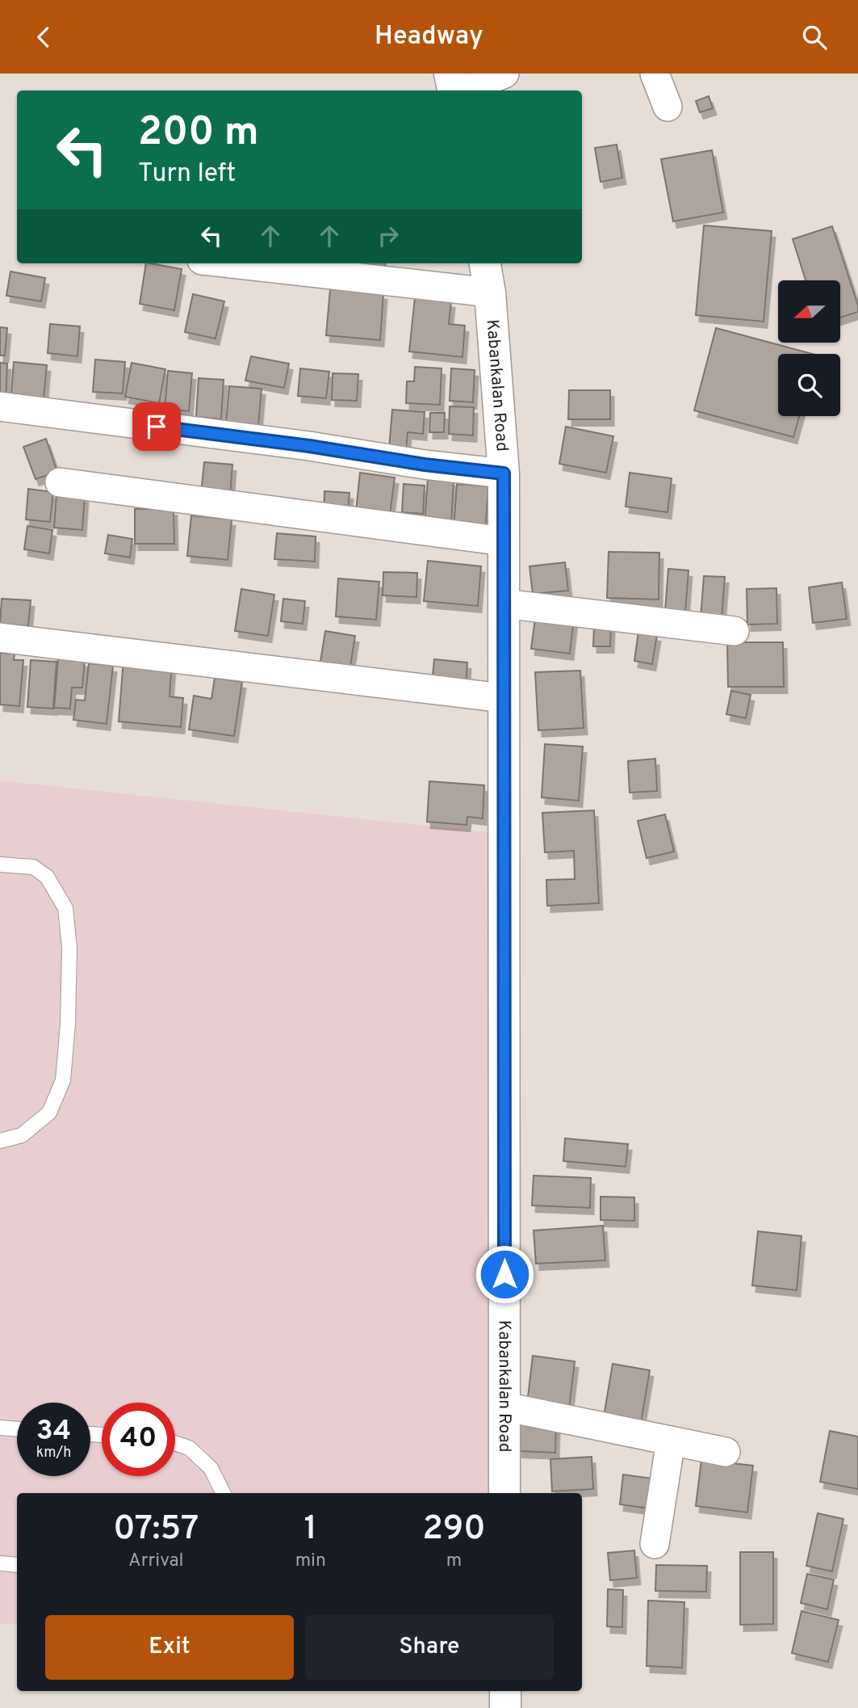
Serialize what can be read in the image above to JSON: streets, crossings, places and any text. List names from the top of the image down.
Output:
{
  "streets": {
    "street": ["Kabankalan Road"]
  },
  "north": "left",
  "page": {
    "header": "Headway",
    "turn": ["200 m", "Turn left"],
    "speed": "34 km/h",
    "limit": "40",
    "eta": [
      "07:57",
      "Arrival",
      "1",
      "min",
      "290",
      "m"
    ],
    "buttons": ["Exit", "Share"]
  }
}
